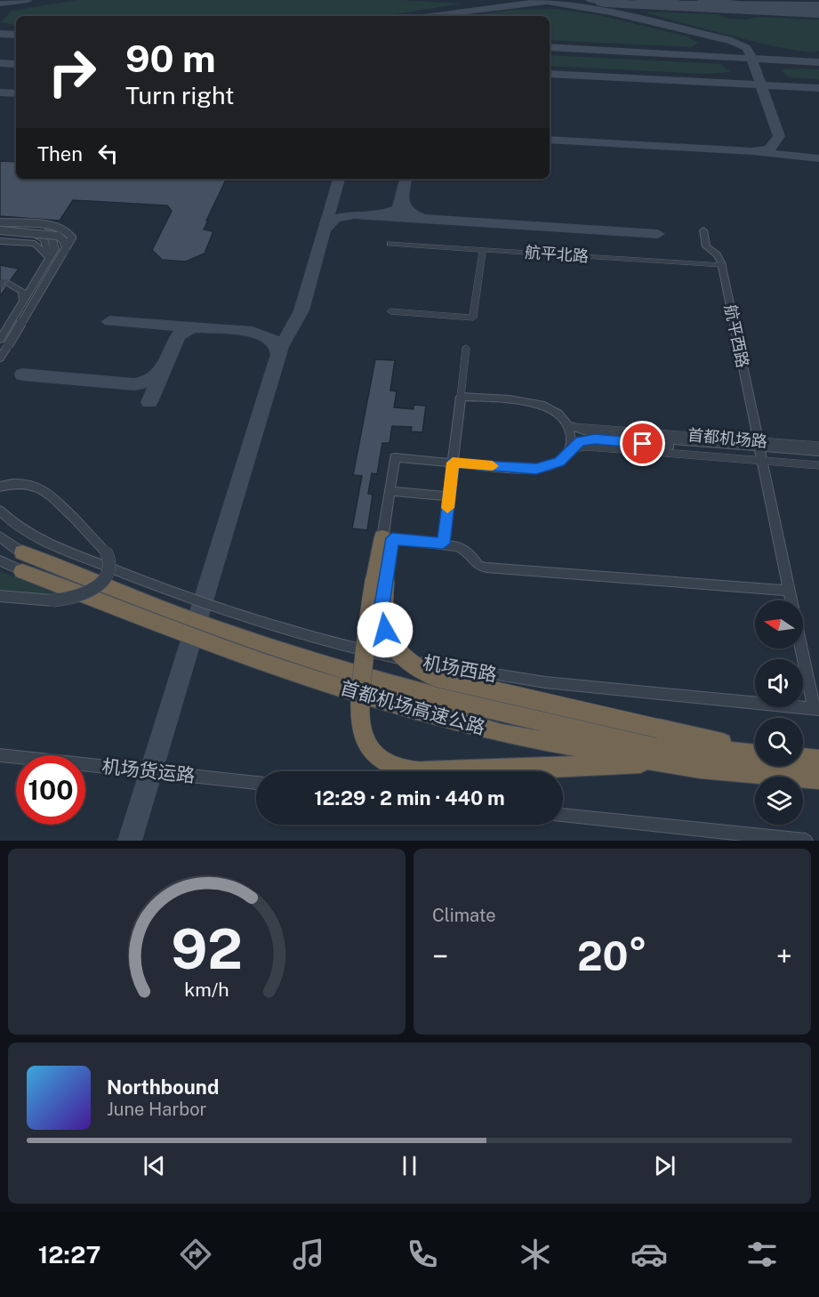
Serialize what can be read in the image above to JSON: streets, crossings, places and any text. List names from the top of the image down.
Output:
{
  "streets": {
    "highway": ["首都机场高速公路"],
    "street": [
      "航平北路",
      "航平西路",
      "首都机场路",
      "机场西路",
      "机场货运路"
    ]
  },
  "crossings": [
    ["航平北路", "航平西路"],
    ["航平西路", "首都机场路"],
    ["航平西路", "机场西路"]
  ],
  "north": "left",
  "page": {
    "turn": ["90 m", "Turn right"],
    "then": "Then",
    "limit": "100",
    "trip": "12:29 · 2 min · 440 m",
    "tile": "Climate",
    "heat": ["−", "20°", "+"],
    "song": ["Northbound", "June Harbor"],
    "tabs": "12:27",
    "gauge": ["92", "km/h"]
  }
}
